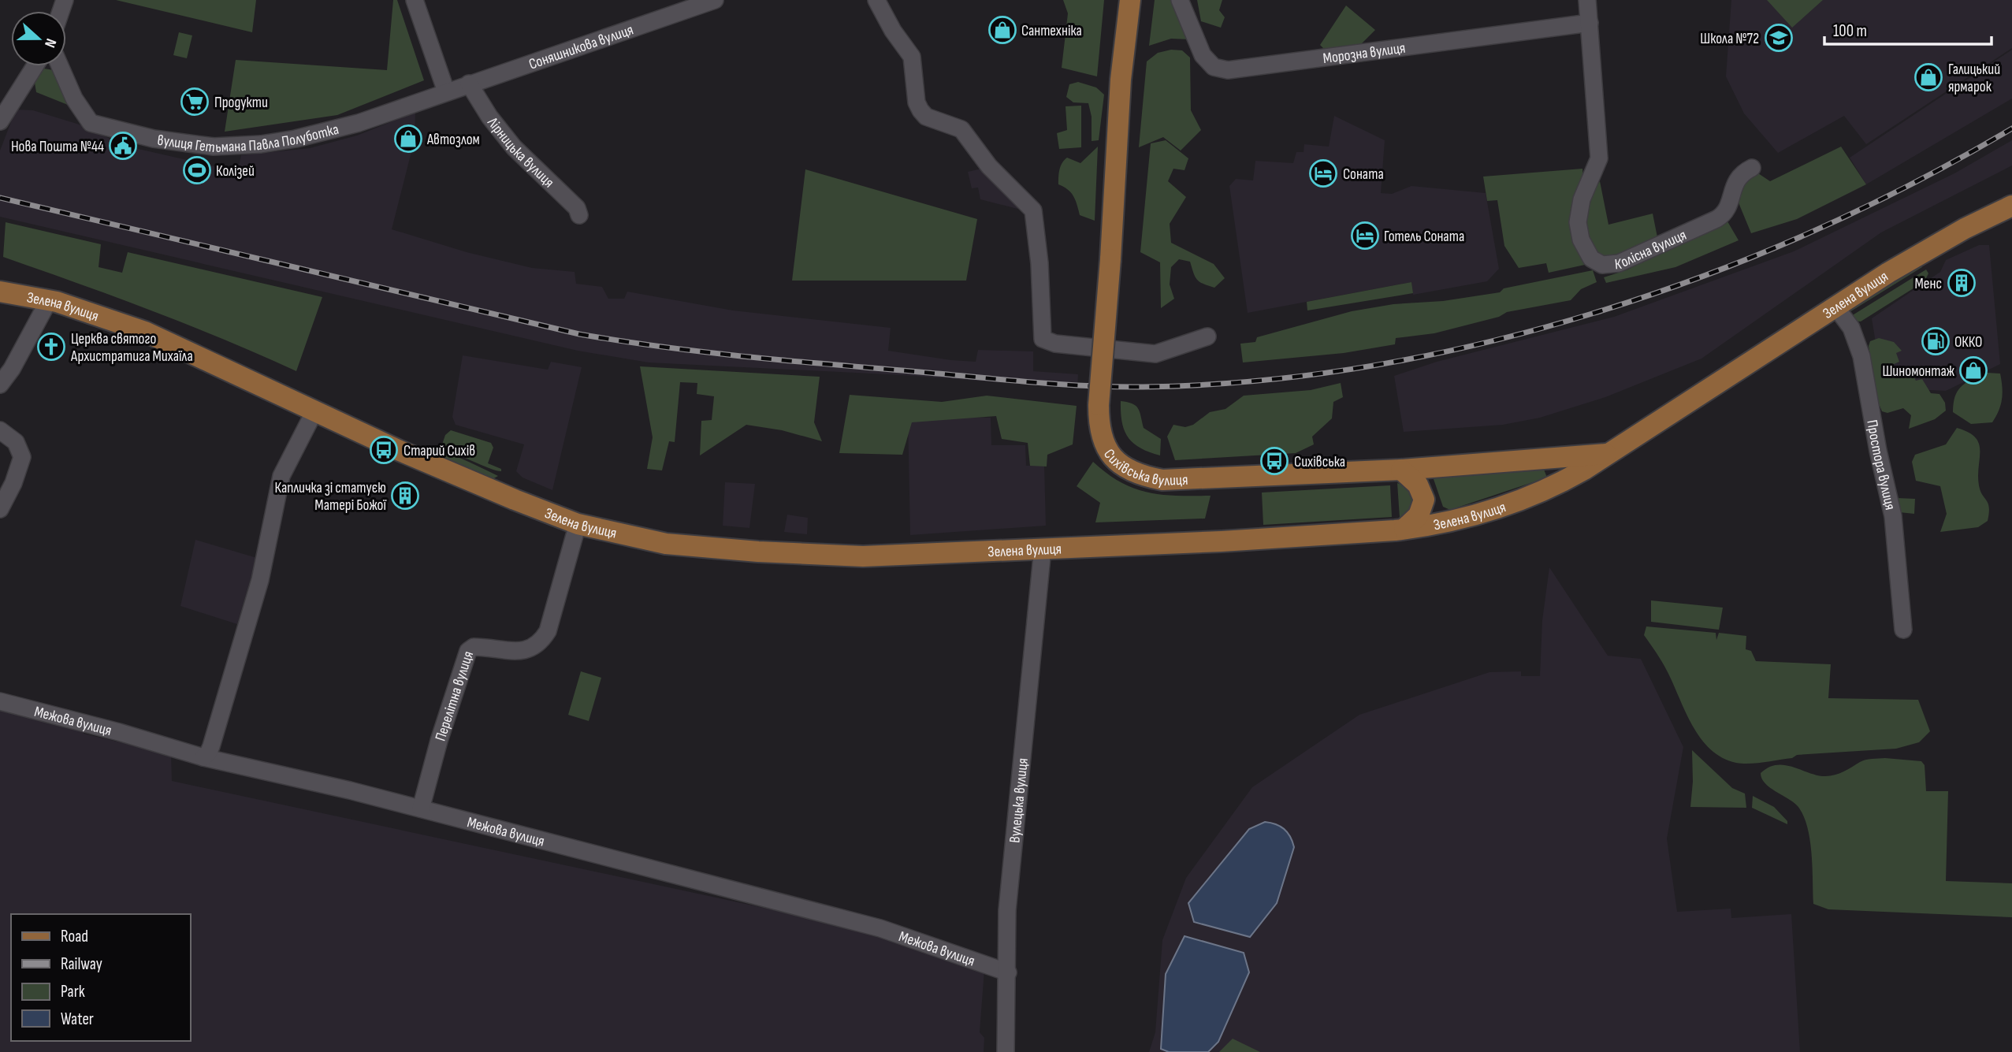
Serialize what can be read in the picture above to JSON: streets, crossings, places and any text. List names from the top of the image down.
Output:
{
  "streets": {
    "main road": ["Зелена вулиця", "Сихівська вулиця"],
    "street": [
      "Соняшникова вулиця",
      "Морозна вулиця",
      "вулиця Гетьмана Павла Полуботка",
      "Лірницька вулиця",
      "Колісна вулиця",
      "Простора вулиця",
      "Перелітна вулиця",
      "Межова вулиця",
      "Вулецька вулиця"
    ]
  },
  "crossings": [
    ["Соняшникова вулиця", "вулиця Гетьмана Павла Полуботка"],
    ["Соняшникова вулиця", "Лірницька вулиця"],
    ["Морозна вулиця", "Колісна вулиця"],
    ["Зелена вулиця", "Сихівська вулиця"],
    ["Зелена вулиця", "Простора вулиця"],
    ["Зелена вулиця", "Перелітна вулиця"],
    ["Зелена вулиця", "Вулецька вулиця"],
    ["Перелітна вулиця", "Межова вулиця"],
    ["Межова вулиця", "Вулецька вулиця"]
  ],
  "places": {
    "shop": [
      "Сантехніка",
      "Галицький ярмарок",
      "Автозлом",
      "Шиномонтаж"
    ],
    "school or university": ["Школа №72"],
    "supermarket": ["Продукти"],
    "public building": ["Нова Пошта №44"],
    "sports": ["Колізей"],
    "hotel": ["Соната", "Готель Соната"],
    "building": ["Менс", "Капличка зі статуєю Матері Божої"],
    "fuel station": ["ОККО"],
    "church": ["Церква святого Архистратига Михаїла"],
    "bus stop": ["Старий Сихів", "Сихівська"]
  },
  "legend": [
    "Road",
    "Railway",
    "Park",
    "Water"
  ],
  "scale_bar": "100 m",
  "north": "right"
}
